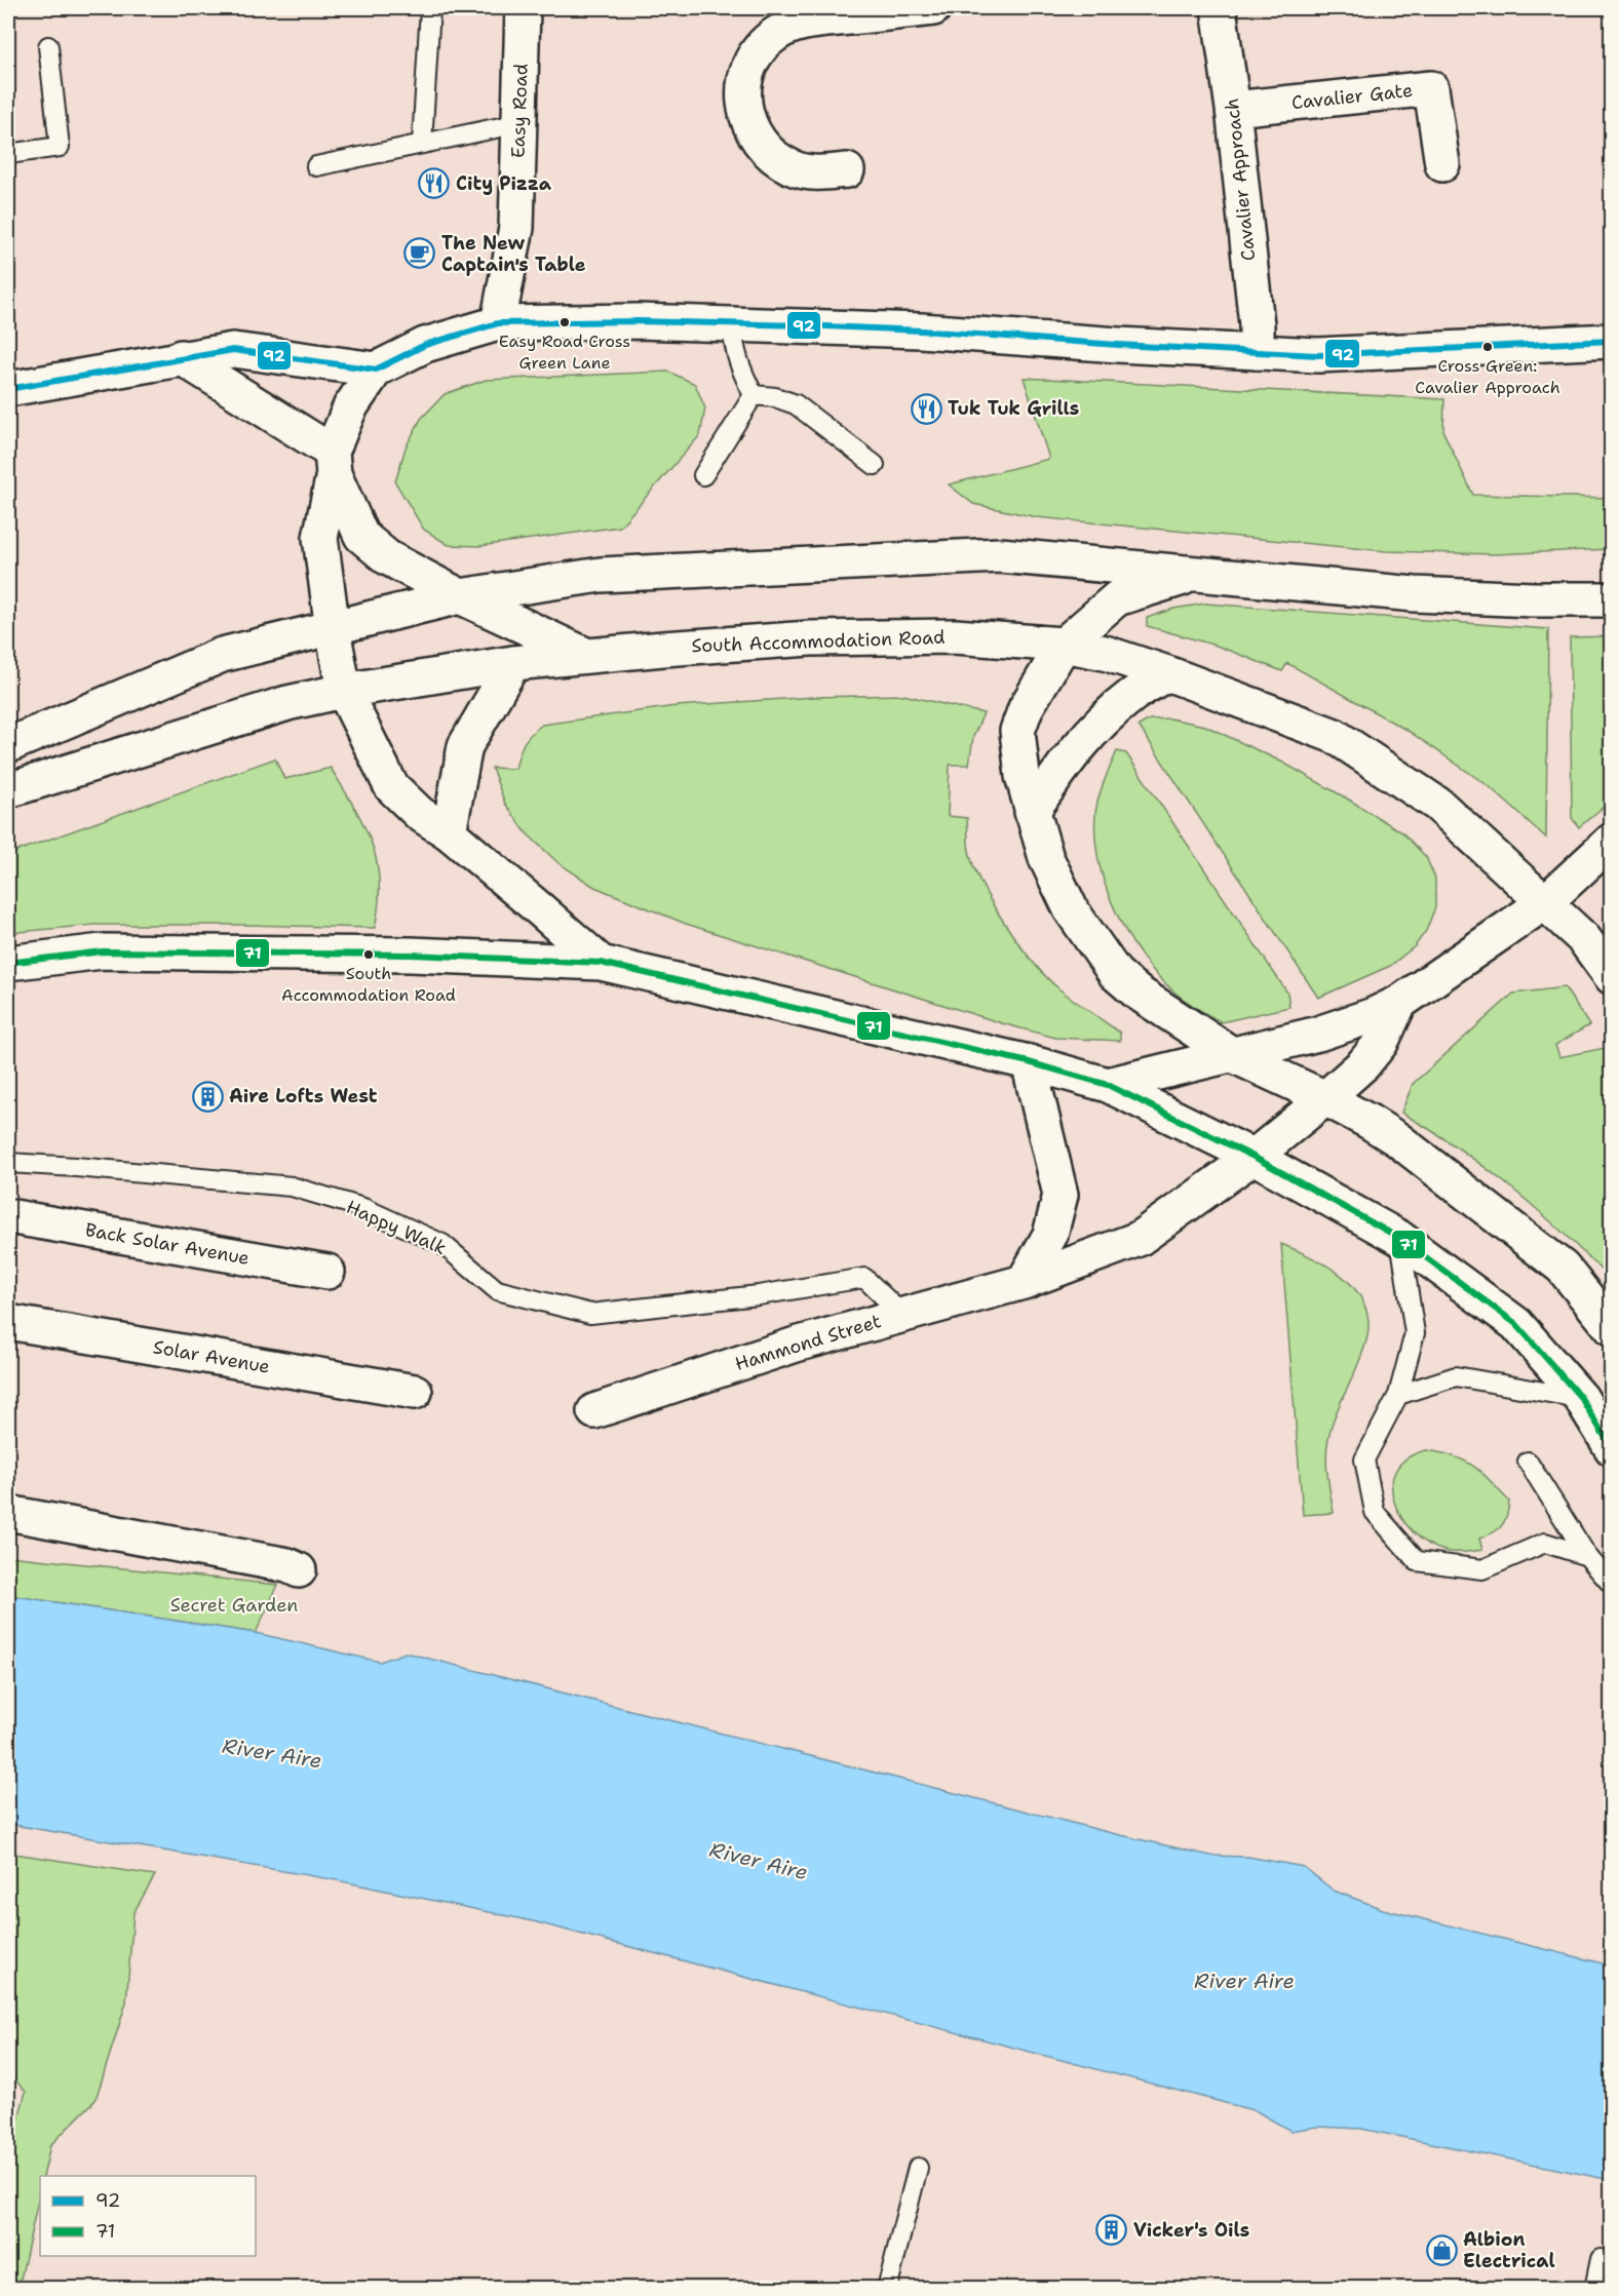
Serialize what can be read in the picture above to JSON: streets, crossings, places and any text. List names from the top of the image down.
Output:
{
  "streets": {
    "main road": [
      "Cavalier Gate",
      "Easy Road",
      "Cavalier Approach",
      "South Accommodation Road",
      "Back Solar Avenue",
      "Hammond Street",
      "Solar Avenue"
    ],
    "lane": ["Happy Walk"]
  },
  "crossings": [
    ["Cavalier Gate", "Cavalier Approach"],
    ["Happy Walk", "Hammond Street"]
  ],
  "water": ["River Aire"],
  "parks": ["Secret Garden"],
  "places": {
    "restaurant": ["City Pizza", "Tuk Tuk Grills"],
    "cafe": ["The New Captain's Table"],
    "other": ["Easy Road Cross Green Lane", "Cross Green: Cavalier Approach", "South Accommodation Road"],
    "building": ["Aire Lofts West", "Vicker's Oils"],
    "shop": ["Albion Electrical"]
  },
  "lines": ["transit line 92", "transit line 71"],
  "legend": ["92", "71"]
}
